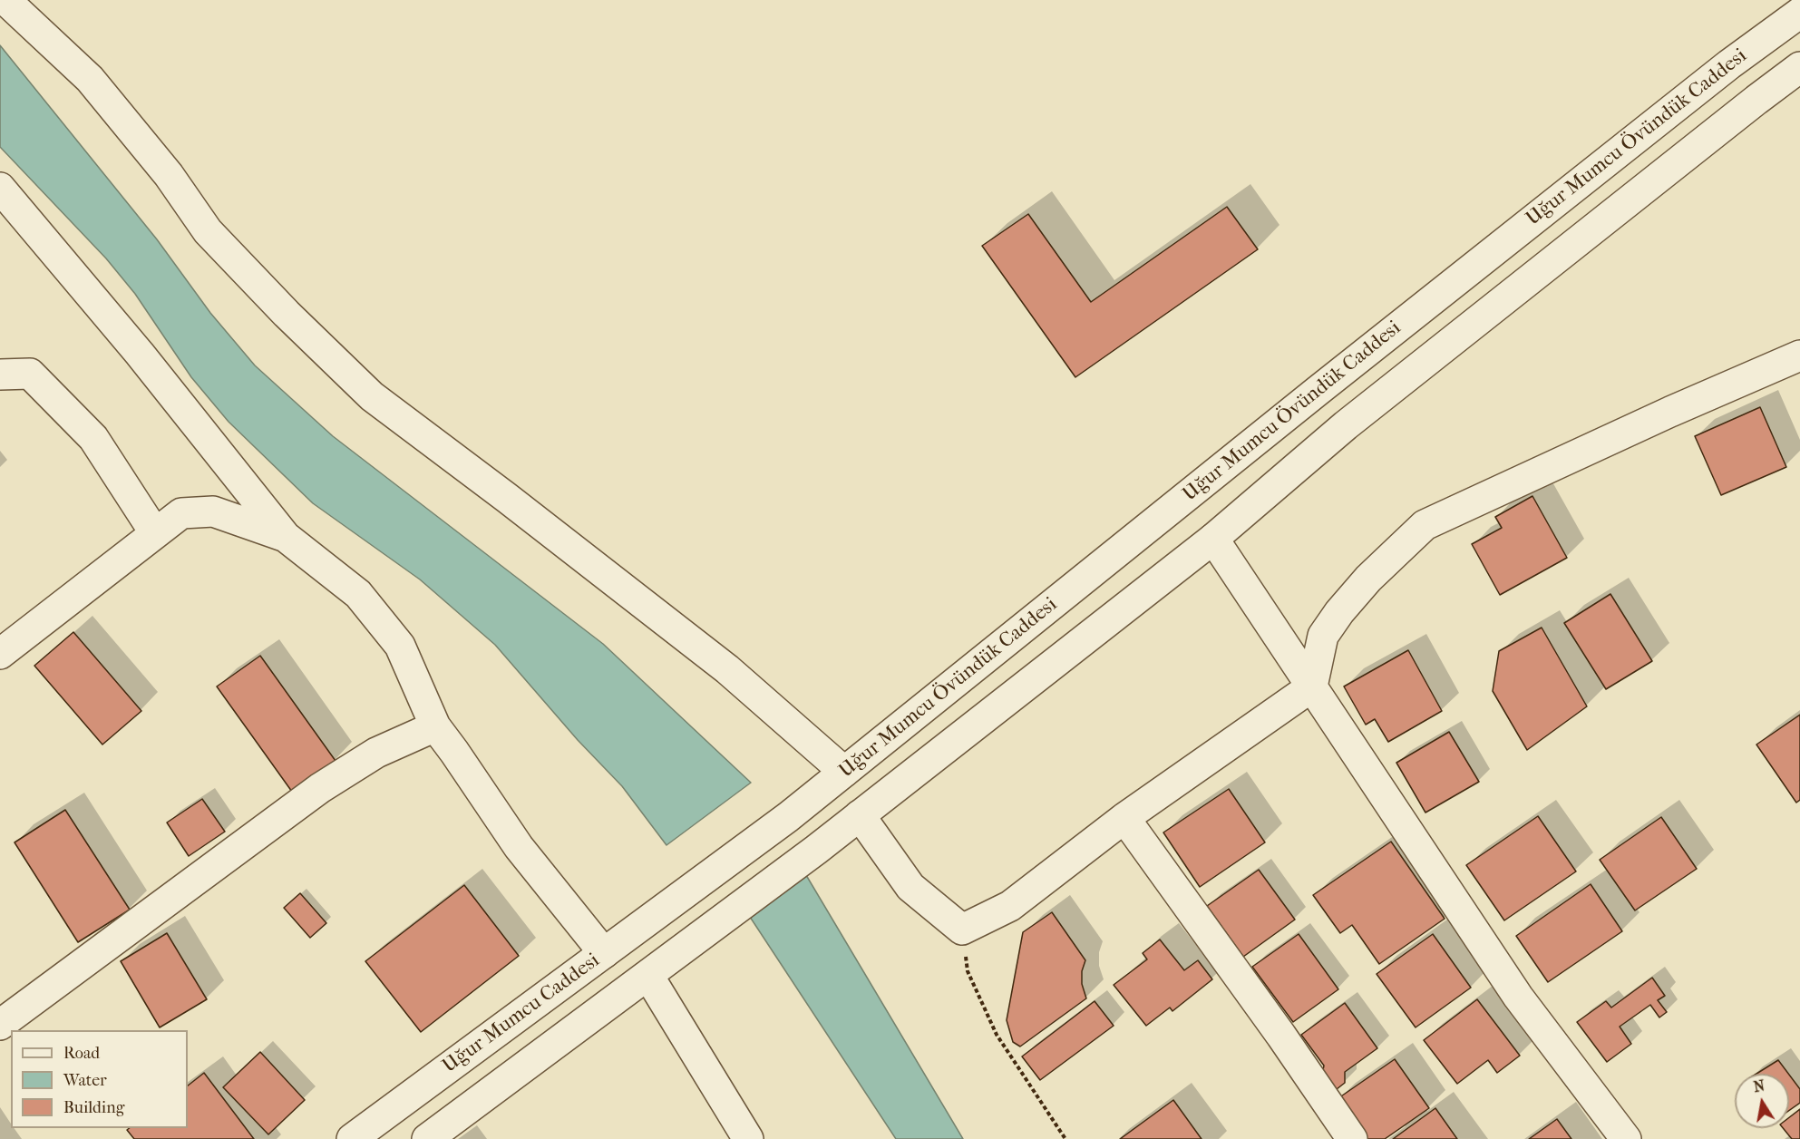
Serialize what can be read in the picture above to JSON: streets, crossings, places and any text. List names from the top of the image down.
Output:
{
  "streets": {
    "street": ["Uğur Mumcu Övündük Caddesi", "Uğur Mumcu Caddesi"]
  },
  "crossings": [
    ["Uğur Mumcu Övündük Caddesi", "Uğur Mumcu Caddesi"]
  ],
  "legend": ["Road", "Water", "Building"],
  "north": "top"
}
